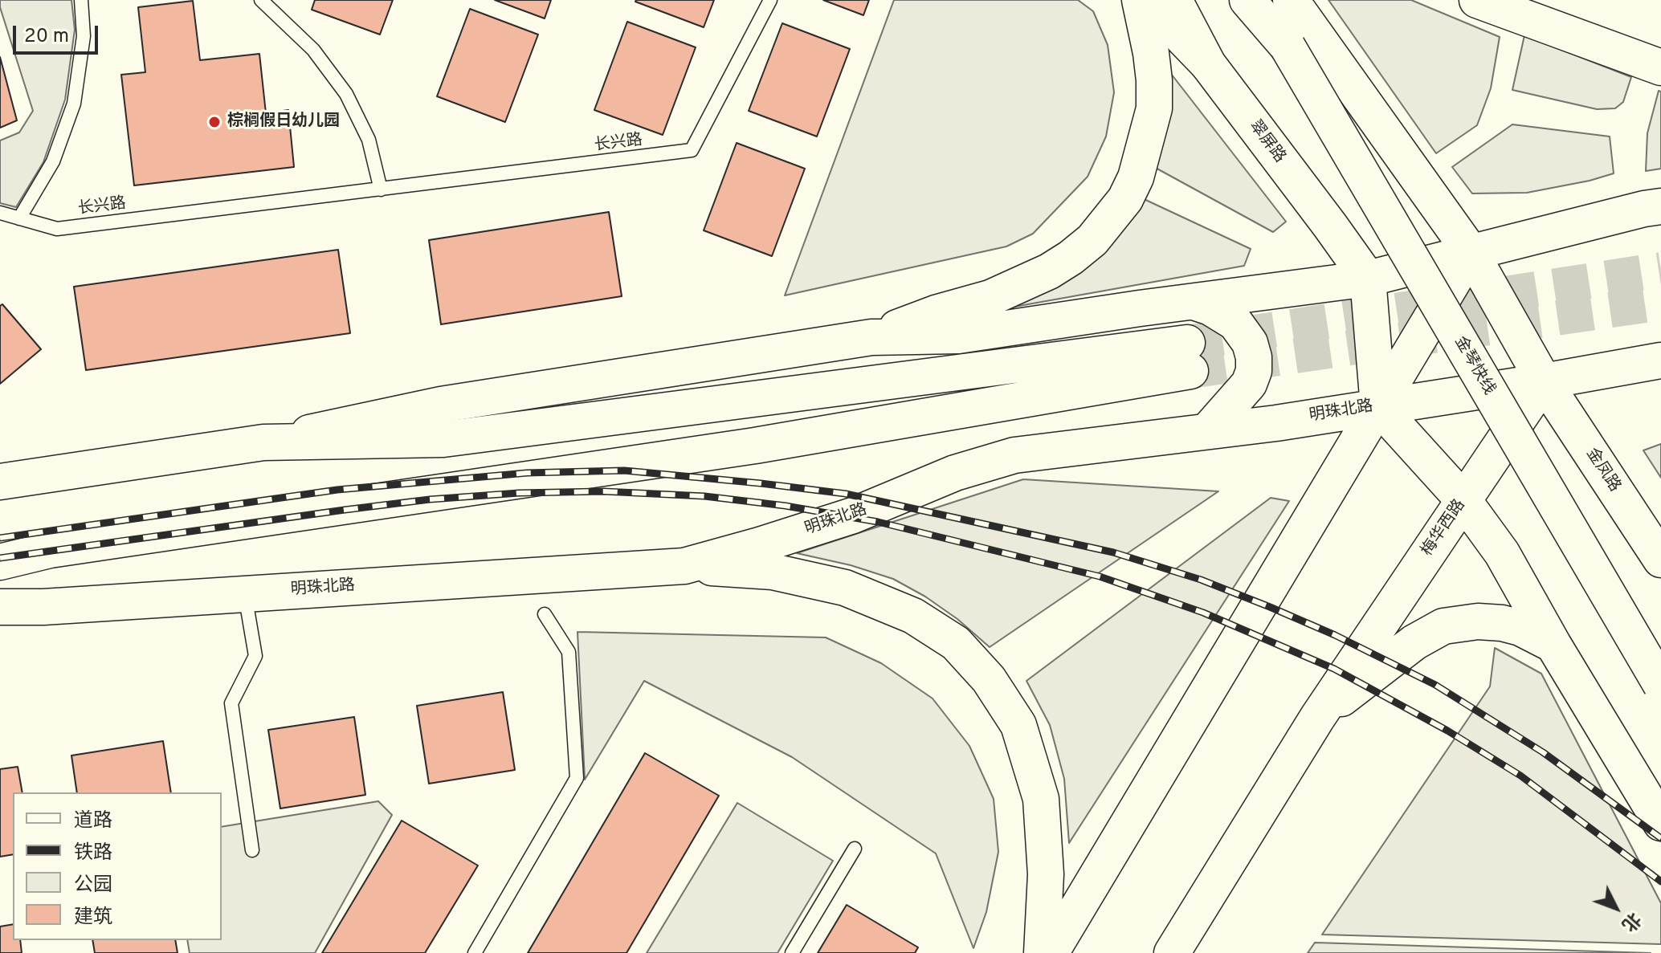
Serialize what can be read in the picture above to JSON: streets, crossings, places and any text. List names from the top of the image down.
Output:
{
  "streets": {
    "main road": [
      "翠屏路",
      "金琴快线",
      "明珠北路",
      "金凤路",
      "梅华西路"
    ],
    "lane": ["长兴路"]
  },
  "crossings": [
    ["明珠北路", "金凤路"],
    ["明珠北路", "梅华西路"],
    ["金凤路", "梅华西路"]
  ],
  "places": ["棕榈假日幼儿园"],
  "legend": [
    "道路",
    "铁路",
    "公园",
    "建筑"
  ],
  "scale_bar": "20 m",
  "north": "bottom right"
}
